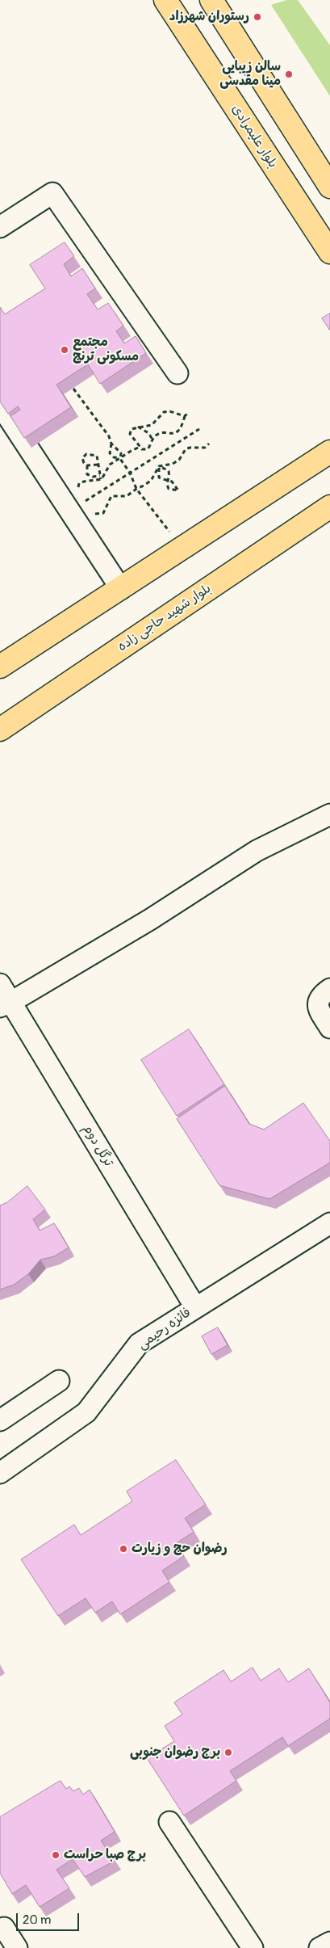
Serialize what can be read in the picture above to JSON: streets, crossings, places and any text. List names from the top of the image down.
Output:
{
  "streets": {
    "main road": ["بلوار علیمرادی", "بلوار شهید حاجی زاده"],
    "street": ["ترگل دوم", "فائزه رحیمی"]
  },
  "crossings": [
    ["ترگل دوم", "فائزه رحیمی"]
  ],
  "places": [
    "رستوران شهرزاد",
    "سالن زیبایی مینا مقدسی",
    "مجتمع مسکونی ترنج",
    "رضوان حج و زیارت",
    "برج رضوان جنوبی",
    "برج صبا حراست"
  ],
  "scale_bar": "20 m"
}
